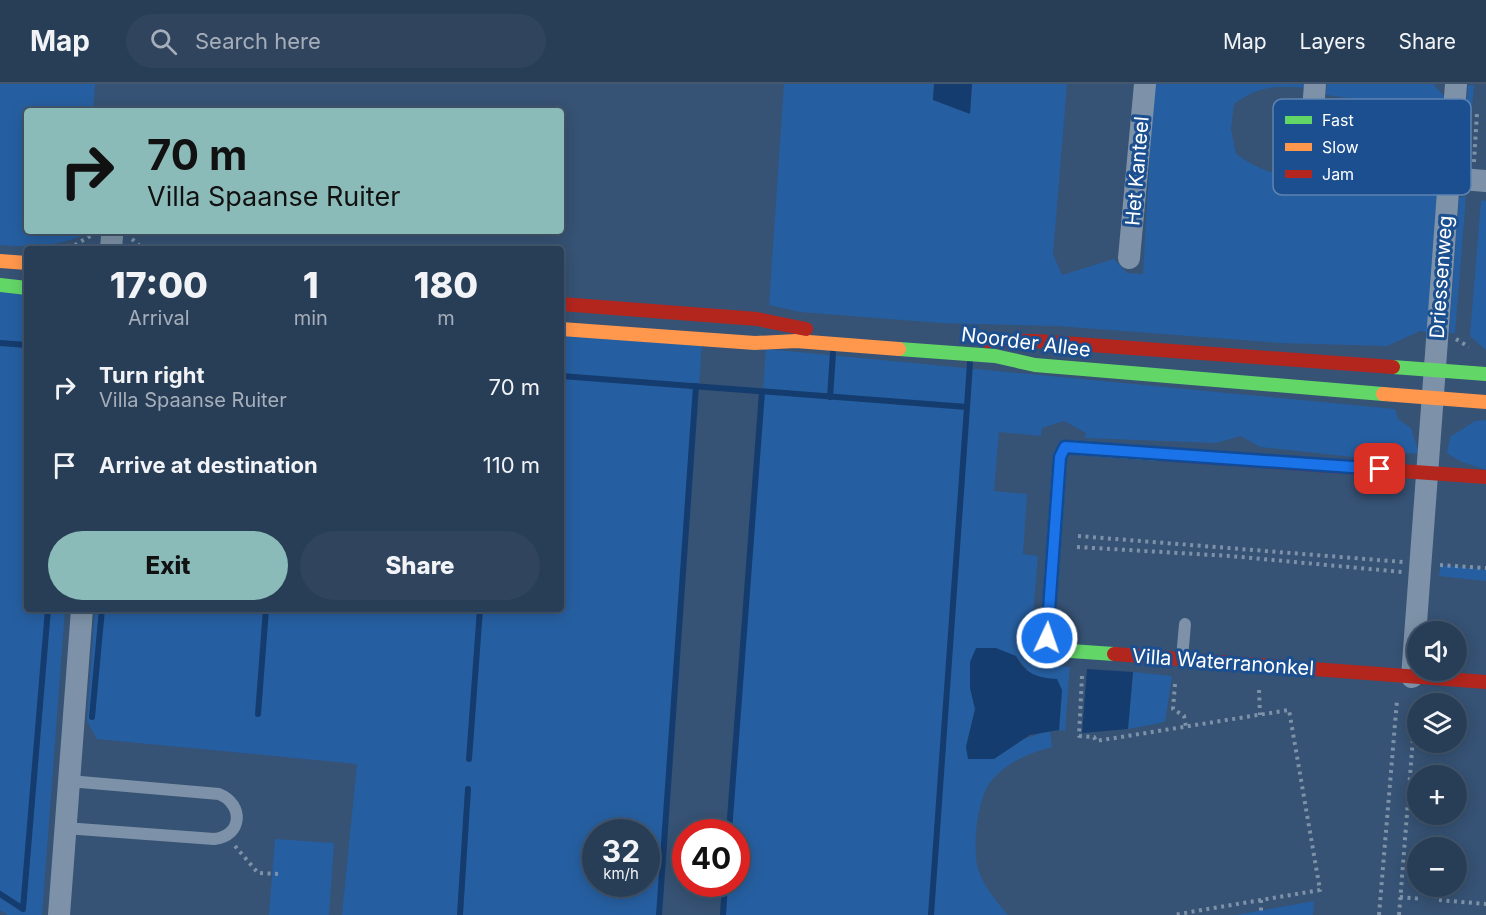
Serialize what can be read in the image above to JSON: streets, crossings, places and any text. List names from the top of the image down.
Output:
{
  "streets": {
    "street": [
      "Het Kanteel",
      "Driessenweg",
      "Noorder Allee",
      "Villa Waterranonkel"
    ]
  },
  "crossings": [
    ["Driessenweg", "Noorder Allee"]
  ],
  "legend": ["Fast", "Slow", "Jam"],
  "page": {
    "header": "Map",
    "search": "Search here",
    "nav": ["Map", "Layers", "Share"],
    "turn": ["70 m", "Villa Spaanse Ruiter"],
    "eta": [
      "17:00",
      "Arrival",
      "1",
      "min",
      "180",
      "m"
    ],
    "list": [
      {
        "name": "Turn right",
        "note": "Villa Spaanse Ruiter",
        "value": "70 m"
      },
      {
        "name": "Arrive at destination",
        "value": "110 m"
      }
    ],
    "buttons": ["Exit", "Share"],
    "map_buttons": ["+", "−"],
    "speed": "32 km/h",
    "limit": "40"
  }
}
